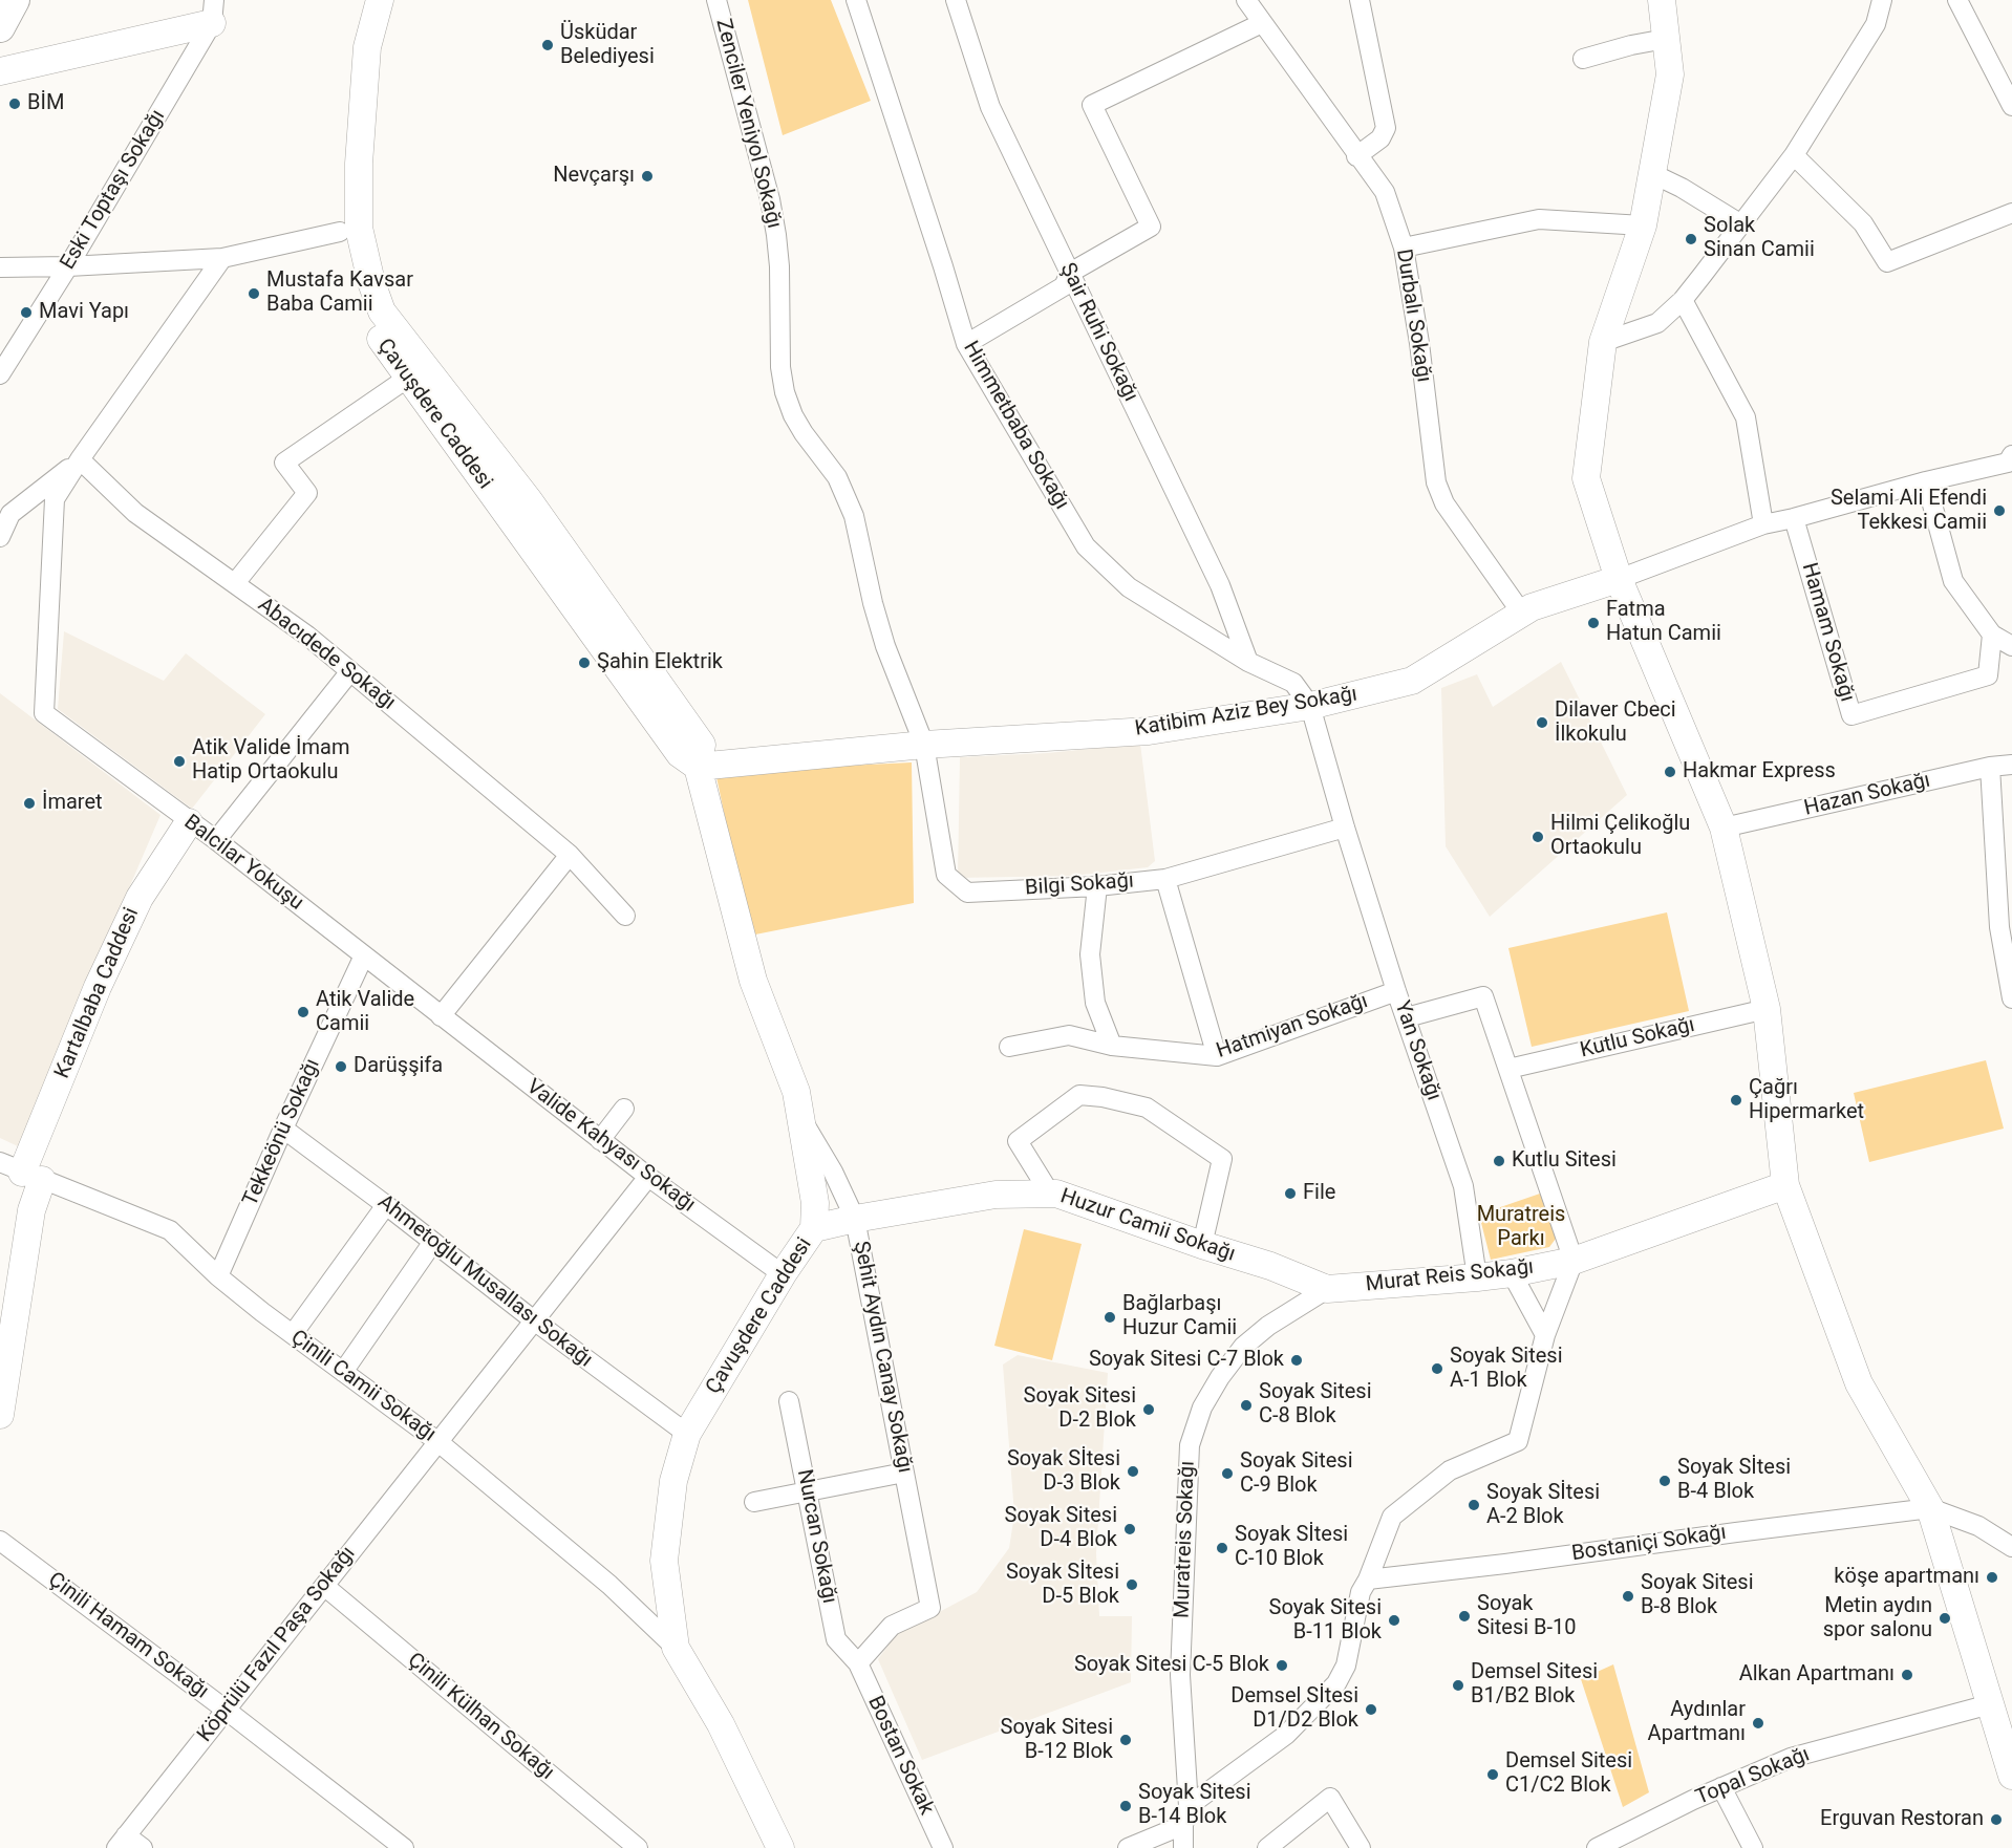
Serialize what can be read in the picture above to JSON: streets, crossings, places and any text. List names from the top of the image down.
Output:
{
  "streets": {
    "street": [
      "Zenciler Yeniyol Sokağı",
      "Eski Toptaşı Sokağı",
      "Durbalı Sokağı",
      "Şair Ruhi Sokağı",
      "Çavuşdere Caddesi",
      "Himmetbaba Sokağı",
      "Hamam Sokağı",
      "Abacıdede Sokağı",
      "Katibim Aziz Bey Sokağı",
      "Hazan Sokağı",
      "Balcilar Yokuşu",
      "Bilgi Sokağı",
      "Kartalbaba Caddesi",
      "Hatmiyan Sokağı",
      "Kutlu Sokağı",
      "Yan Sokağı",
      "Tekkeönü Sokağı",
      "Valide Kahyası Sokağı",
      "Huzur Camii Sokağı",
      "Murat Reis Sokağı",
      "Ahmetoğlu Musallası Sokağı",
      "Şehit Aydın Canay Sokağı",
      "Çinili Camii Sokağı",
      "Nurcan Sokağı",
      "Muratreis Sokağı",
      "Bostaniçi Sokağı",
      "Çinili Hamam Sokağı",
      "Köprülü Fazıl Paşa Sokağı",
      "Çinili Külhan Sokağı",
      "Bostan Sokak",
      "Topal Sokağı"
    ]
  },
  "crossings": [
    ["Zenciler Yeniyol Sokağı", "Katibim Aziz Bey Sokağı"],
    ["Zenciler Yeniyol Sokağı", "Bilgi Sokağı"],
    ["Durbalı Sokağı", "Katibim Aziz Bey Sokağı"],
    ["Şair Ruhi Sokağı", "Himmetbaba Sokağı"],
    ["Çavuşdere Caddesi", "Katibim Aziz Bey Sokağı"],
    ["Çavuşdere Caddesi", "Valide Kahyası Sokağı"],
    ["Çavuşdere Caddesi", "Huzur Camii Sokağı"],
    ["Çavuşdere Caddesi", "Ahmetoğlu Musallası Sokağı"],
    ["Çavuşdere Caddesi", "Şehit Aydın Canay Sokağı"],
    ["Çavuşdere Caddesi", "Çinili Camii Sokağı"],
    ["Himmetbaba Sokağı", "Katibim Aziz Bey Sokağı"],
    ["Himmetbaba Sokağı", "Yan Sokağı"],
    ["Hamam Sokağı", "Katibim Aziz Bey Sokağı"],
    ["Abacıdede Sokağı", "Balcilar Yokuşu"],
    ["Katibim Aziz Bey Sokağı", "Bilgi Sokağı"],
    ["Katibim Aziz Bey Sokağı", "Yan Sokağı"],
    ["Balcilar Yokuşu", "Kartalbaba Caddesi"],
    ["Balcilar Yokuşu", "Tekkeönü Sokağı"],
    ["Balcilar Yokuşu", "Valide Kahyası Sokağı"],
    ["Kartalbaba Caddesi", "Çinili Camii Sokağı"],
    ["Hatmiyan Sokağı", "Yan Sokağı"],
    ["Yan Sokağı", "Murat Reis Sokağı"],
    ["Tekkeönü Sokağı", "Ahmetoğlu Musallası Sokağı"],
    ["Tekkeönü Sokağı", "Çinili Camii Sokağı"],
    ["Valide Kahyası Sokağı", "Köprülü Fazıl Paşa Sokağı"],
    ["Huzur Camii Sokağı", "Murat Reis Sokağı"],
    ["Huzur Camii Sokağı", "Şehit Aydın Canay Sokağı"],
    ["Huzur Camii Sokağı", "Muratreis Sokağı"],
    ["Murat Reis Sokağı", "Muratreis Sokağı"],
    ["Ahmetoğlu Musallası Sokağı", "Köprülü Fazıl Paşa Sokağı"],
    ["Şehit Aydın Canay Sokağı", "Nurcan Sokağı"],
    ["Şehit Aydın Canay Sokağı", "Bostan Sokak"],
    ["Çinili Camii Sokağı", "Köprülü Fazıl Paşa Sokağı"],
    ["Nurcan Sokağı", "Bostan Sokak"],
    ["Çinili Hamam Sokağı", "Köprülü Fazıl Paşa Sokağı"],
    ["Köprülü Fazıl Paşa Sokağı", "Çinili Külhan Sokağı"]
  ],
  "parks": ["Muratreis Parkı"],
  "places": [
    "Üsküdar Belediyesi",
    "BİM",
    "Nevçarşı",
    "Solak Sinan Camii",
    "Mustafa Kavsar Baba Camii",
    "Mavi Yapı",
    "Selami Ali Efendi Tekkesi Camii",
    "Fatma Hatun Camii",
    "Şahin Elektrik",
    "Dilaver Cbeci İlkokulu",
    "Atik Valide İmam Hatip Ortaokulu",
    "Hakmar Express",
    "İmaret",
    "Hilmi Çelikoğlu Ortaokulu",
    "Atik Valide Camii",
    "Darüşşifa",
    "Çağrı Hipermarket",
    "Kutlu Sitesi",
    "File",
    "Bağlarbaşı Huzur Camii",
    "Soyak Sitesi C-7 Blok",
    "Soyak Sitesi A-1 Blok",
    "Soyak Sitesi C-8 Blok",
    "Soyak Sitesi D-2 Blok",
    "Soyak Sİtesi D-3 Blok",
    "Soyak Sitesi C-9 Blok",
    "Soyak Sİtesi B-4 Blok",
    "Soyak Sİtesi A-2 Blok",
    "Soyak Sitesi D-4 Blok",
    "Soyak Sİtesi C-10 Blok",
    "köşe apartmanı",
    "Soyak Sİtesi D-5 Blok",
    "Soyak Sitesi B-8 Blok",
    "Soyak Sitesi B-10",
    "Metin aydın spor salonu",
    "Soyak Sitesi B-11 Blok",
    "Soyak Sitesi C-5 Blok",
    "Alkan Apartmanı",
    "Demsel Sitesi B1/B2 Blok",
    "Demsel Sİtesi D1/D2 Blok",
    "Aydınlar Apartmanı",
    "Soyak Sitesi B-12 Blok",
    "Demsel Sitesi C1/C2 Blok",
    "Soyak Sitesi B-14 Blok",
    "Erguvan Restoran"
  ]
}
